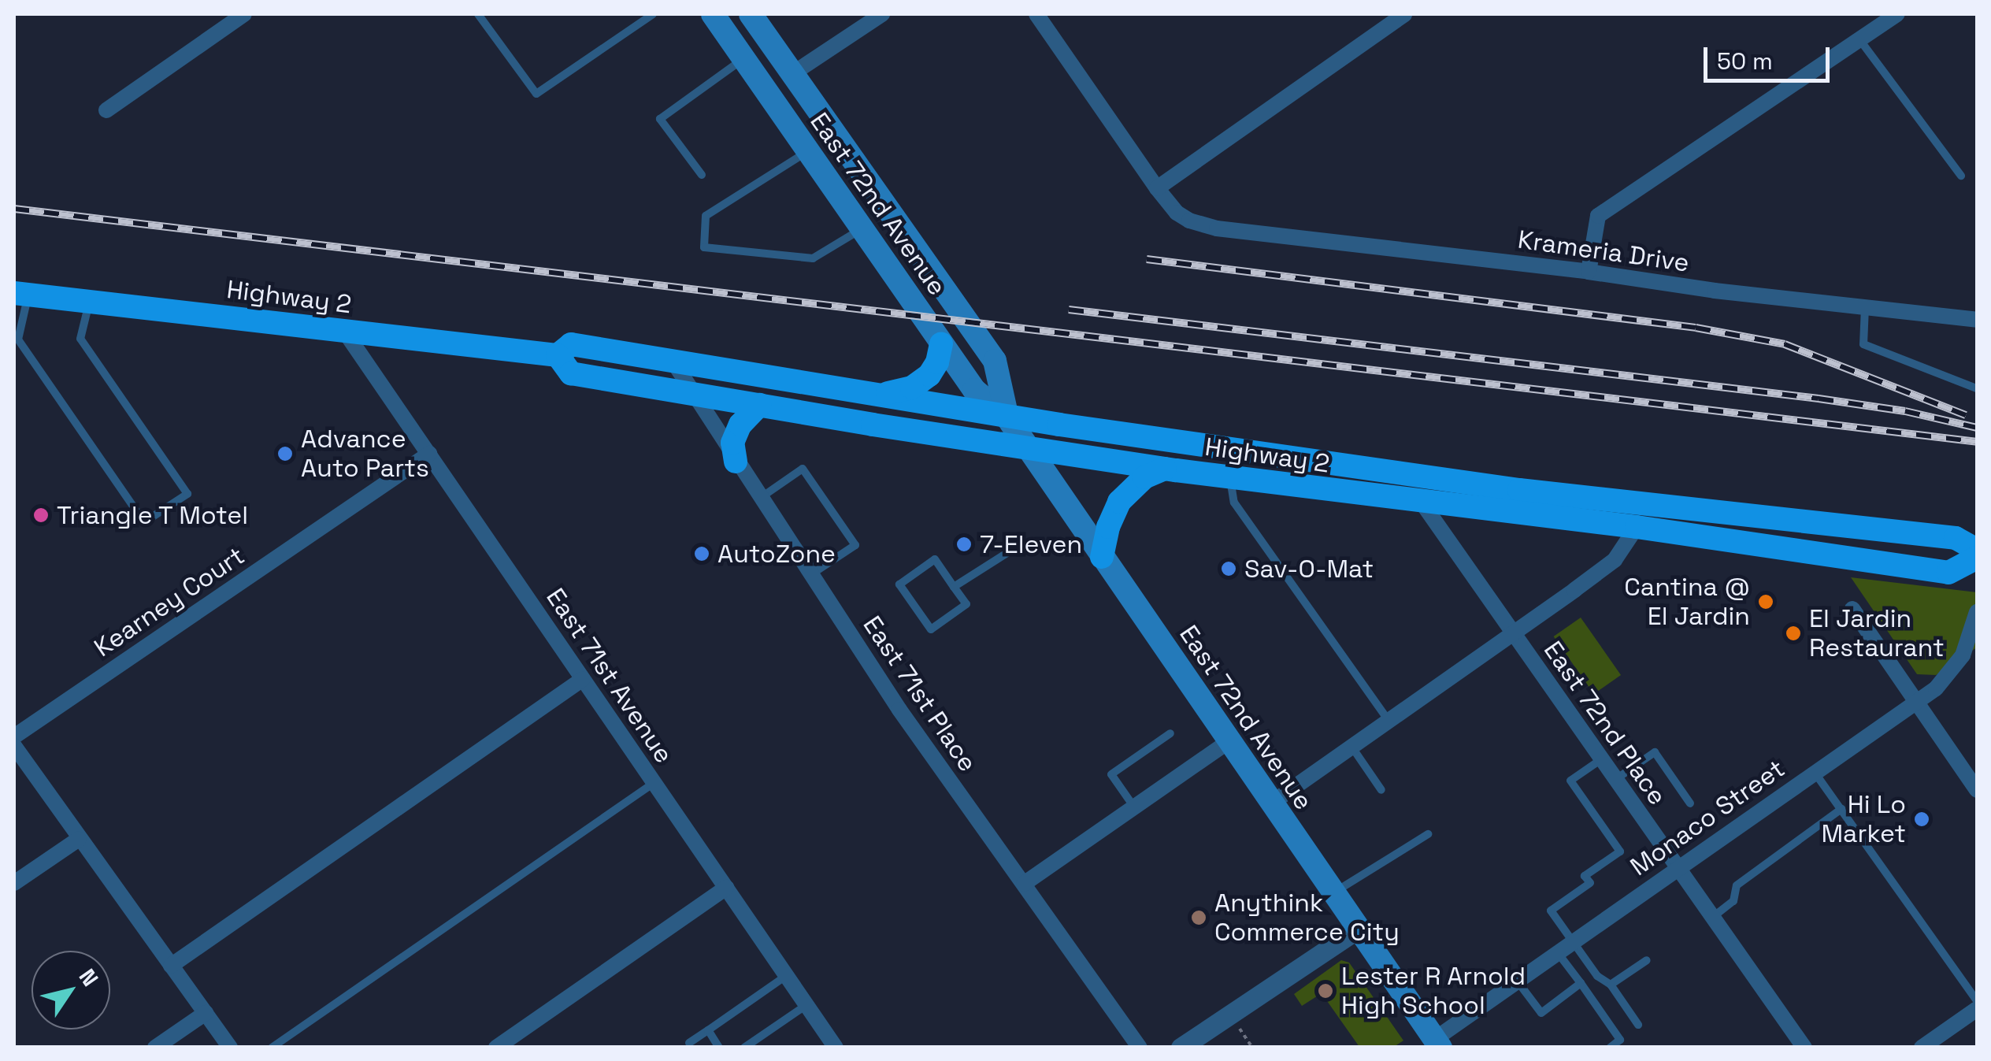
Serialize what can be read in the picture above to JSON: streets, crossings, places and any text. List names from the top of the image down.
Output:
{
  "streets": {
    "main road": ["East 72nd Avenue", "Highway 2"],
    "street": [
      "Krameria Drive",
      "Kearney Court",
      "East 71st Avenue",
      "East 71st Place",
      "East 72nd Place",
      "Monaco Street"
    ]
  },
  "crossings": [
    ["East 72nd Avenue", "Highway 2"],
    ["East 72nd Avenue", "Monaco Street"],
    ["Highway 2", "East 71st Avenue"],
    ["Highway 2", "East 71st Place"],
    ["Highway 2", "East 72nd Place"],
    ["Kearney Court", "East 71st Avenue"],
    ["East 72nd Place", "Monaco Street"]
  ],
  "places": [
    "Advance Auto Parts",
    "Triangle T Motel",
    "7-Eleven",
    "AutoZone",
    "Sav-O-Mat",
    "Cantina @ El Jardin",
    "El Jardin Restaurant",
    "Hi Lo Market",
    "Anythink Commerce City",
    "Lester R Arnold High School"
  ],
  "scale_bar": "50 m",
  "north": "top right"
}
